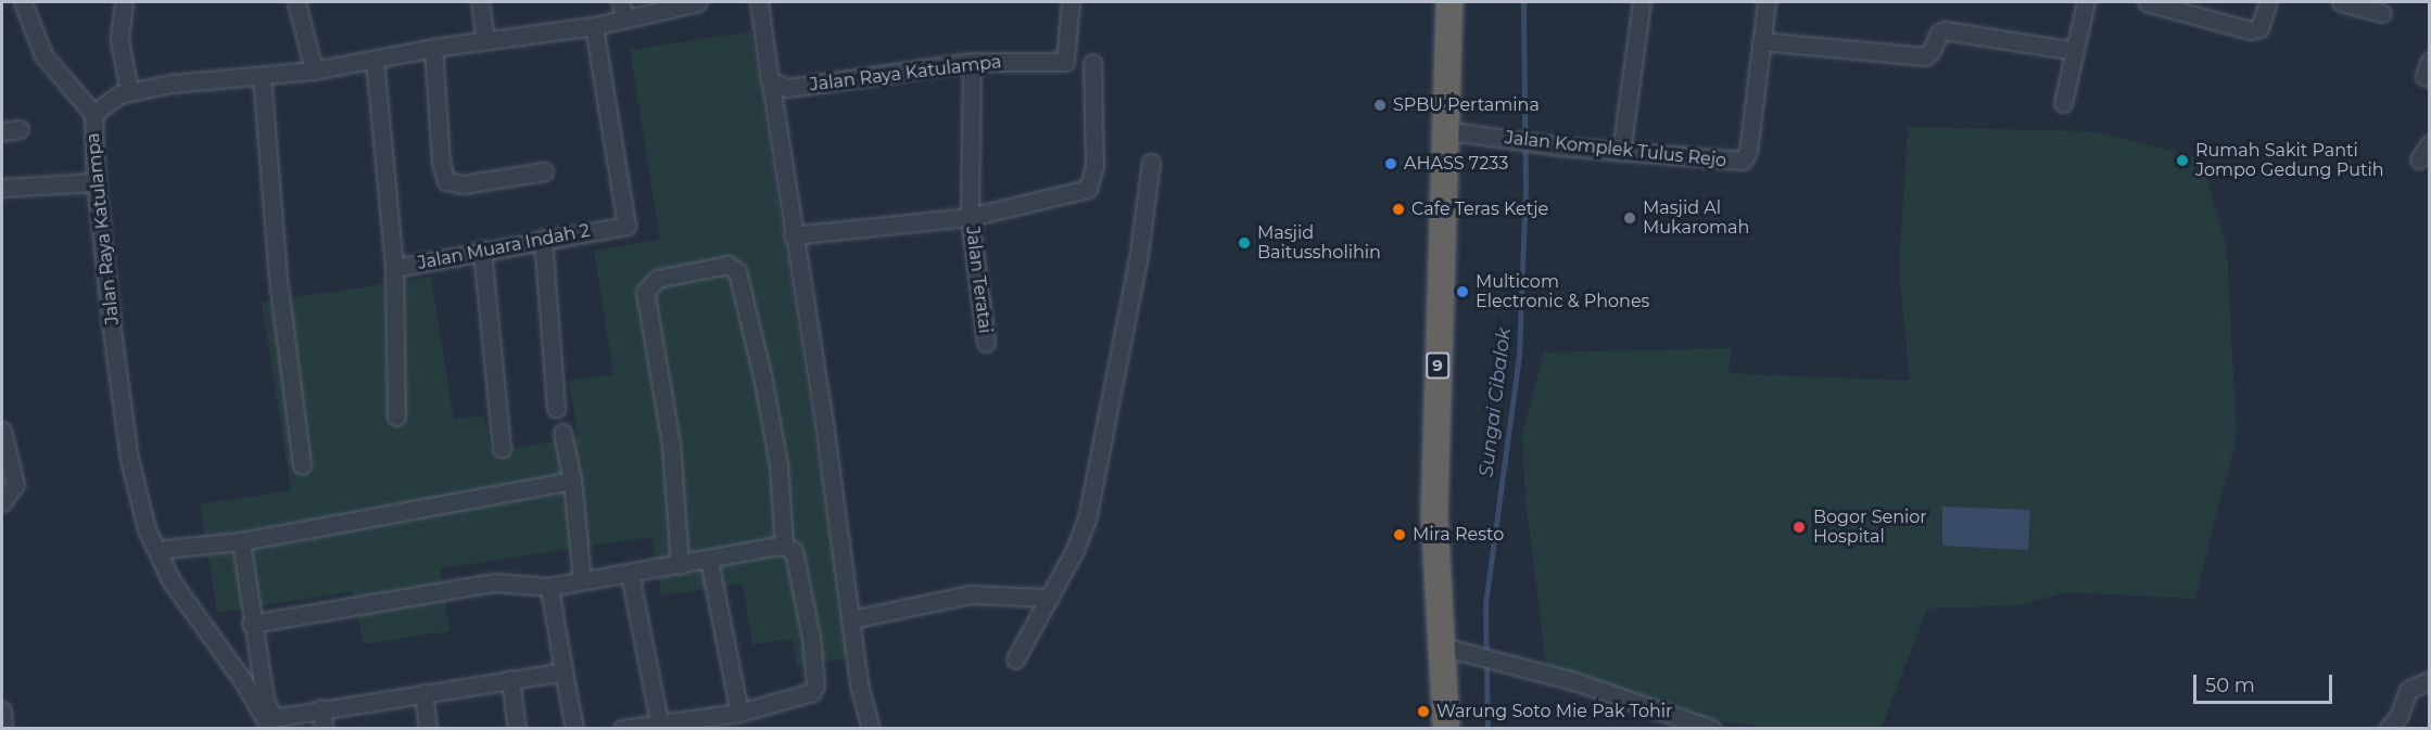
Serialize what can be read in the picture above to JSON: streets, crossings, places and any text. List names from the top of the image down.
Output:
{
  "streets": {
    "highway": ["9"],
    "street": [
      "Jalan Raya Katulampa",
      "Jalan Komplek Tulus Rejo",
      "Jalan Muara Indah 2",
      "Jalan Teratai"
    ]
  },
  "crossings": [
    ["Jalan Raya Katulampa", "Jalan Muara Indah 2"],
    ["Jalan Raya Katulampa", "Jalan Teratai"],
    ["Jalan Komplek Tulus Rejo", "9"]
  ],
  "water": ["Sungai Cibalok"],
  "places": [
    "SPBU Pertamina",
    "Rumah Sakit Panti Jompo Gedung Putih",
    "AHASS 7233",
    "Cafe Teras Ketje",
    "Masjid Al Mukaromah",
    "Masjid Baitussholihin",
    "Multicom Electronic & Phones",
    "Bogor Senior Hospital",
    "Mira Resto",
    "Warung Soto Mie Pak Tohir"
  ],
  "scale_bar": "50 m"
}
